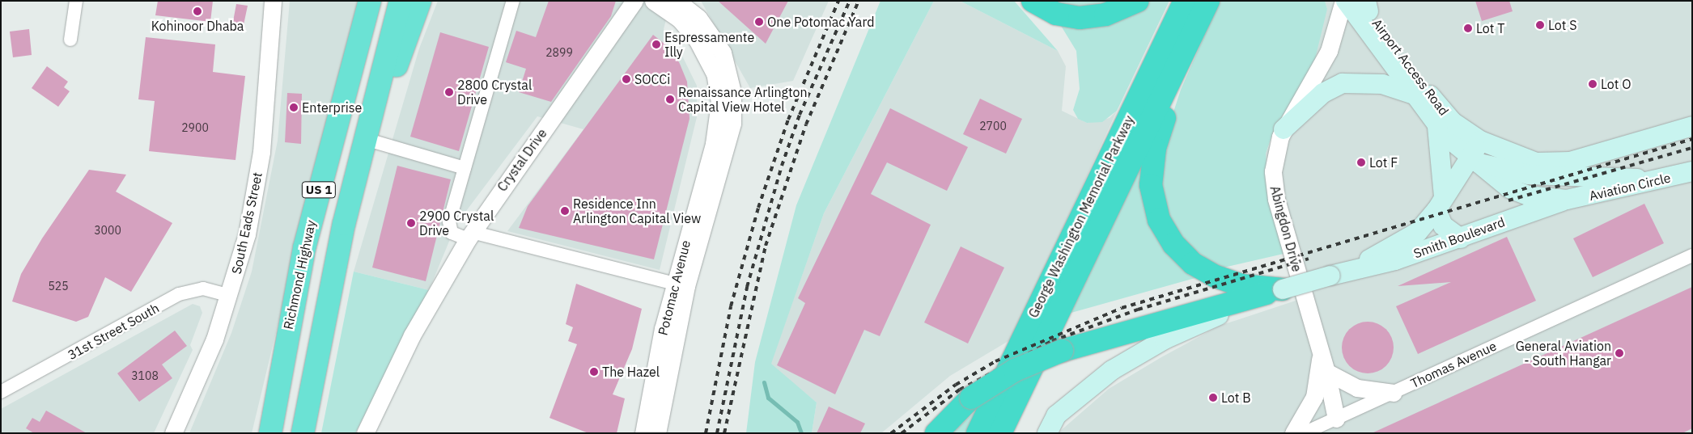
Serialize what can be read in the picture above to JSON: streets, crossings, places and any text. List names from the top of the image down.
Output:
{
  "streets": {
    "highway": ["US 1", "George Washington Memorial Parkway", "Richmond Highway"],
    "main road": ["Airport Access Road", "Aviation Circle", "Smith Boulevard"],
    "street": [
      "Crystal Drive",
      "South Eads Street",
      "Abingdon Drive",
      "Potomac Avenue",
      "31st Street South",
      "Thomas Avenue"
    ]
  },
  "crossings": [
    ["Airport Access Road", "Aviation Circle"],
    ["Airport Access Road", "Abingdon Drive"],
    ["Airport Access Road", "Smith Boulevard"],
    ["Aviation Circle", "Smith Boulevard"],
    ["South Eads Street", "31st Street South"],
    ["Abingdon Drive", "Thomas Avenue"]
  ],
  "places": [
    "Kohinoor Dhaba",
    "One Potomac Yard",
    "Lot S",
    "Lot T",
    "Espressamente Illy",
    "SOCCi",
    "Lot O",
    "2800 Crystal Drive",
    "Renaissance Arlington Capital View Hotel",
    "Enterprise",
    "Lot F",
    "Residence Inn Arlington Capital View",
    "2900 Crystal Drive",
    "General Aviation - South Hangar",
    "The Hazel",
    "Lot B"
  ],
  "house_numbers": [
    "2899",
    "2700",
    "2900",
    "3000",
    "525",
    "3108"
  ]
}
